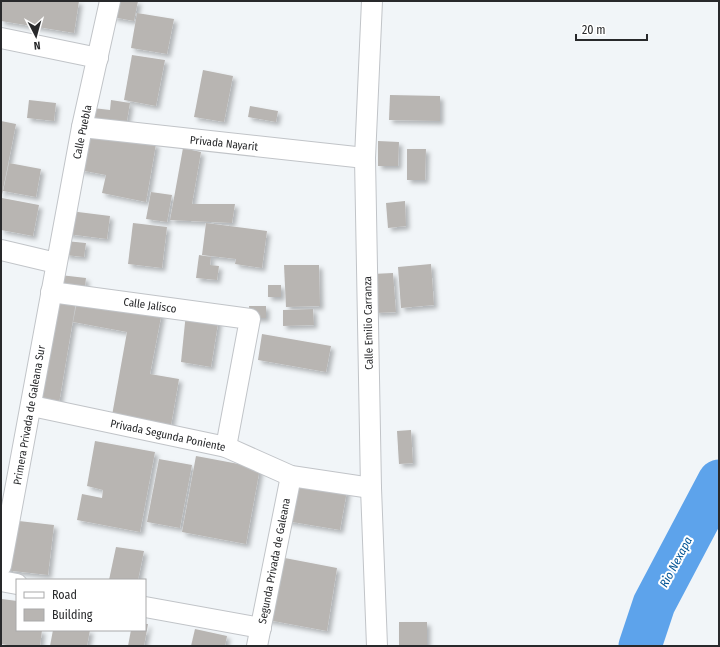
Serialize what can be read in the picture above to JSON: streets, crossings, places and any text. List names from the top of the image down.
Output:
{
  "streets": {
    "street": [
      "Calle Puebla",
      "Privada Nayarit",
      "Calle Jalisco",
      "Calle Emilio Carranza",
      "Primera Privada de Galeana Sur",
      "Privada Segunda Poniente",
      "Segunda Privada de Galeana"
    ]
  },
  "crossings": [
    ["Calle Puebla", "Privada Nayarit"],
    ["Calle Puebla", "Primera Privada de Galeana Sur"],
    ["Privada Nayarit", "Calle Emilio Carranza"],
    ["Calle Jalisco", "Primera Privada de Galeana Sur"],
    ["Calle Jalisco", "Privada Segunda Poniente"],
    ["Calle Emilio Carranza", "Privada Segunda Poniente"],
    ["Primera Privada de Galeana Sur", "Privada Segunda Poniente"],
    ["Privada Segunda Poniente", "Segunda Privada de Galeana"]
  ],
  "water": ["Rio Nexapa"],
  "legend": ["Road", "Building"],
  "scale_bar": "20 m",
  "north": "bottom"
}
